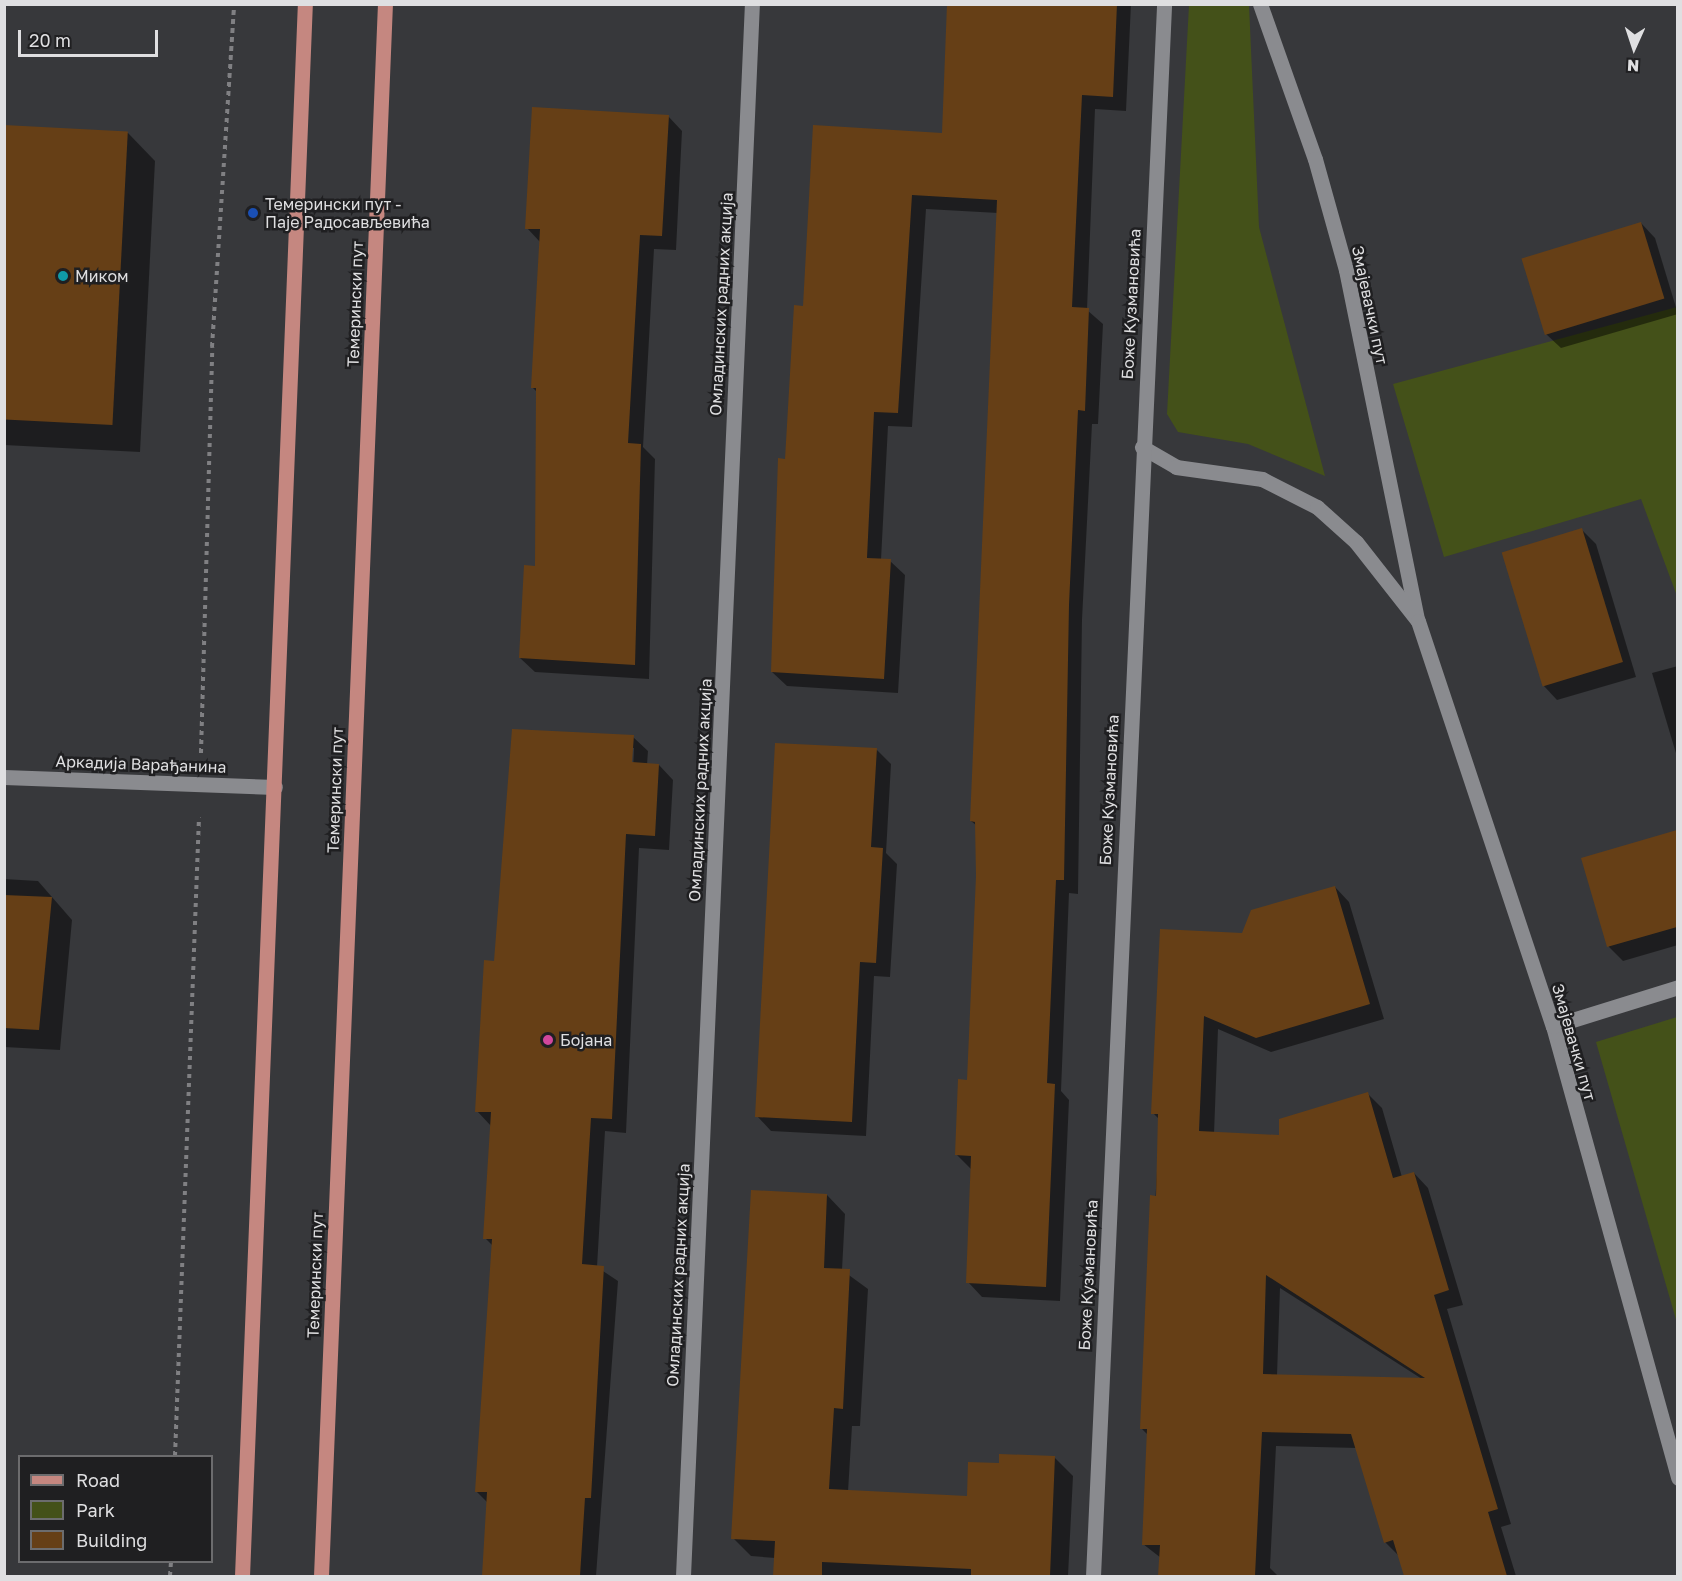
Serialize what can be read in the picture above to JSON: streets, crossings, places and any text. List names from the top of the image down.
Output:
{
  "streets": {
    "main road": ["Темерински пут"],
    "street": [
      "Омладинских радних акција",
      "Боже Кузмановића",
      "Змајевачки пут",
      "Аркадија Варађанина"
    ]
  },
  "crossings": [
    ["Боже Кузмановића", "Змајевачки пут"]
  ],
  "places": ["Темерински пут - Паје Радосављевића", "Миком", "Бојана"],
  "legend": ["Road", "Park", "Building"],
  "scale_bar": "20 m",
  "north": "bottom"
}
